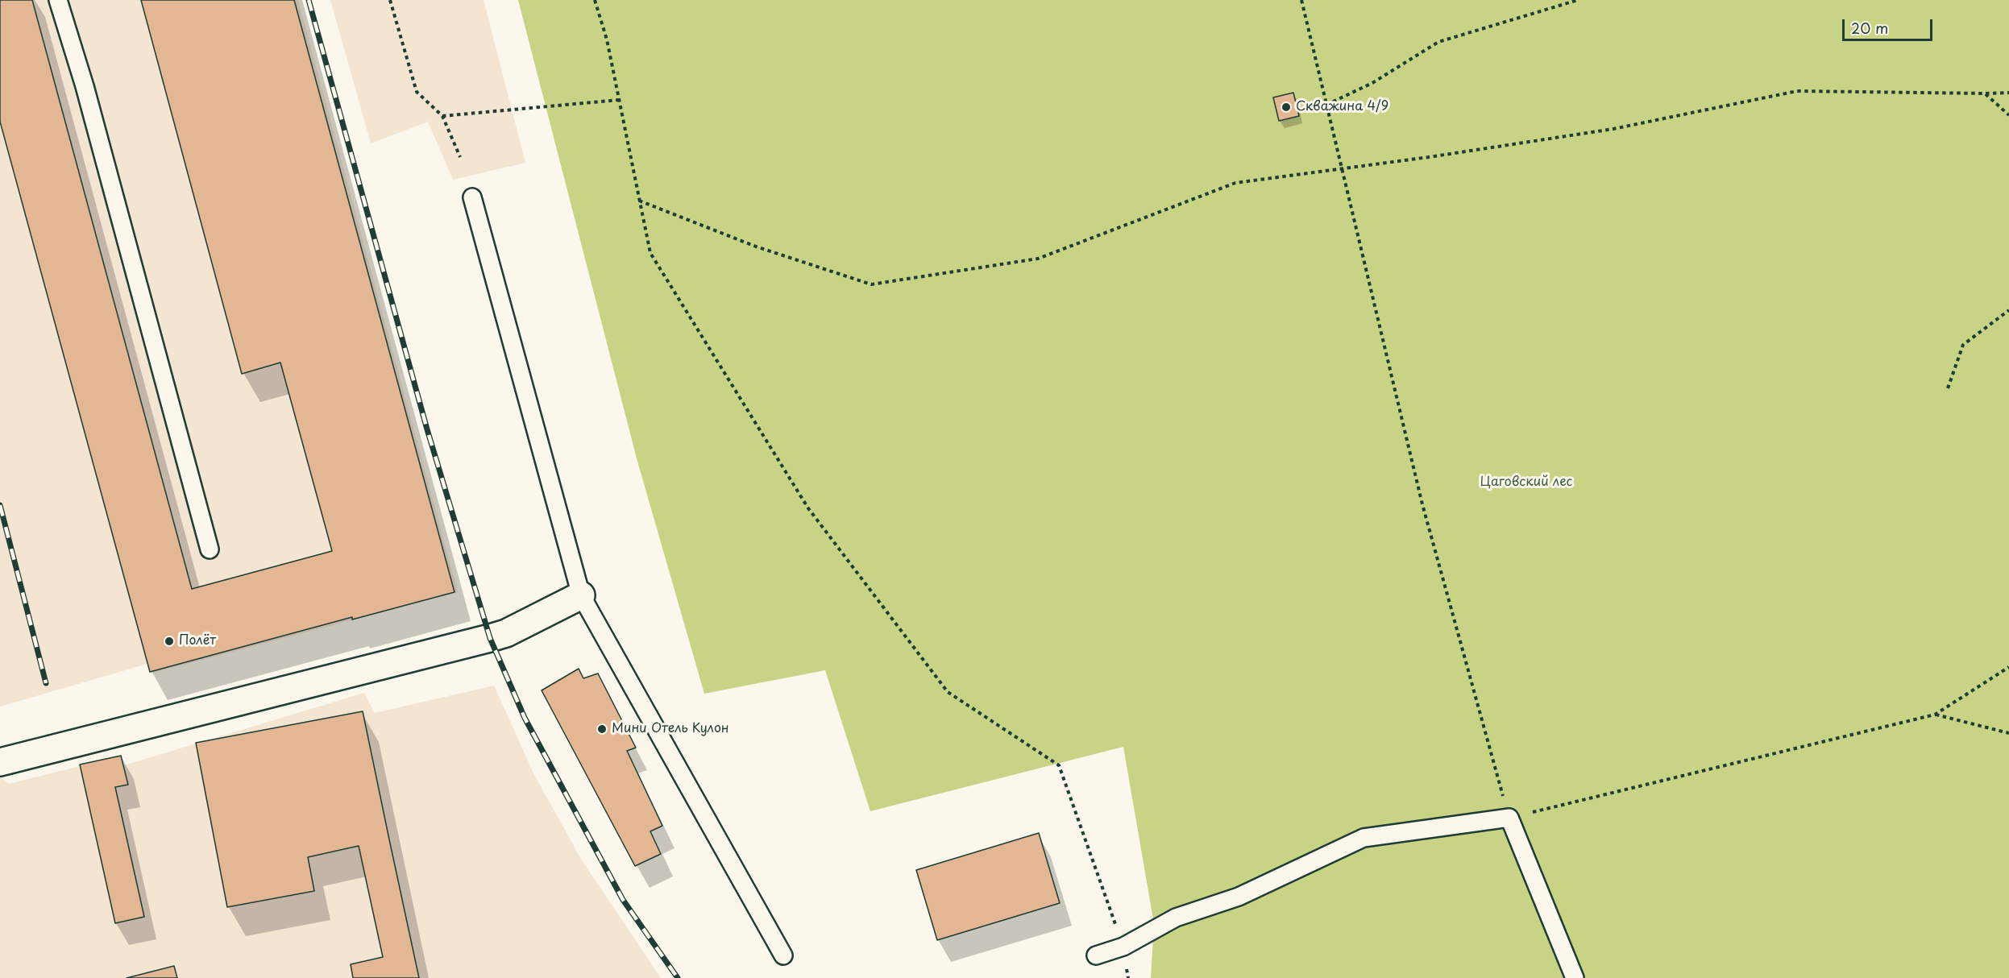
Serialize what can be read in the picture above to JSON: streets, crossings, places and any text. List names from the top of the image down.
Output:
{
  "parks": ["Цаговский лес"],
  "places": ["Скважина 4/9", "Полёт", "Мини Отель Кулон"],
  "scale_bar": "20 m"
}
